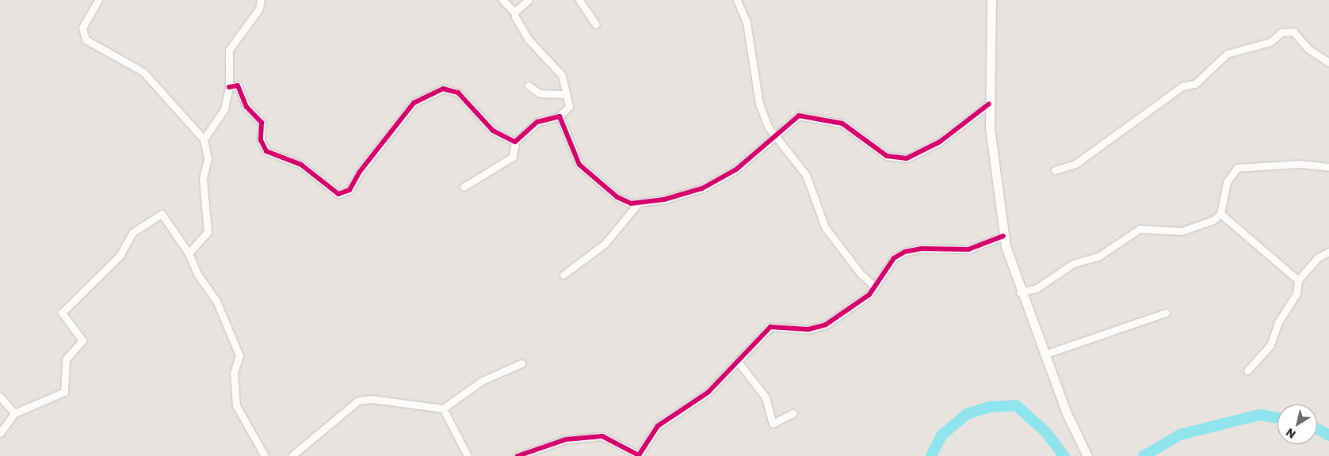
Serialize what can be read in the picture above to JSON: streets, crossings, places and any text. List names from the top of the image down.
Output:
{
  "north": "bottom left"
}
